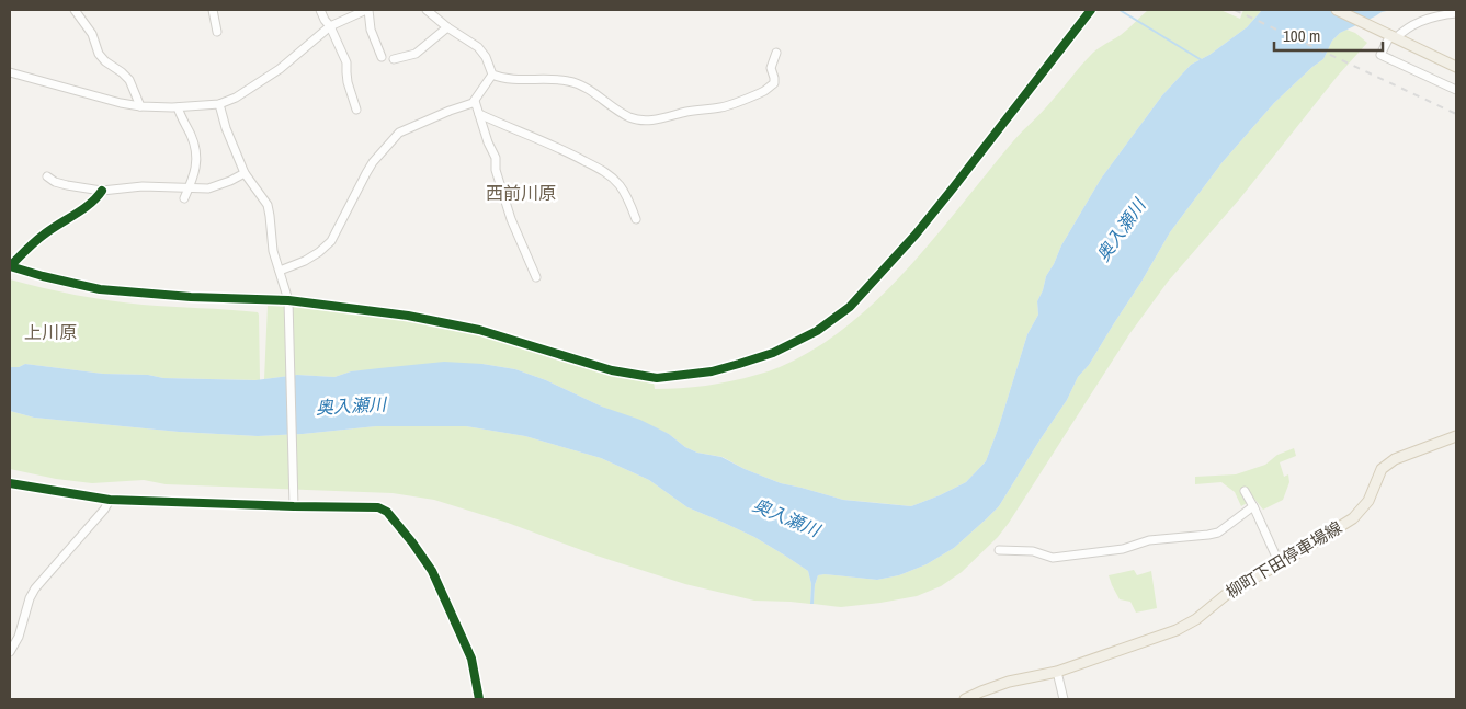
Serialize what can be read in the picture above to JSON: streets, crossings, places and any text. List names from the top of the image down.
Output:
{
  "streets": {
    "main road": ["柳町下田停車場線"]
  },
  "districts": ["西前川原", "上川原"],
  "water": ["奥入瀬川"],
  "scale_bar": "100 m"
}
